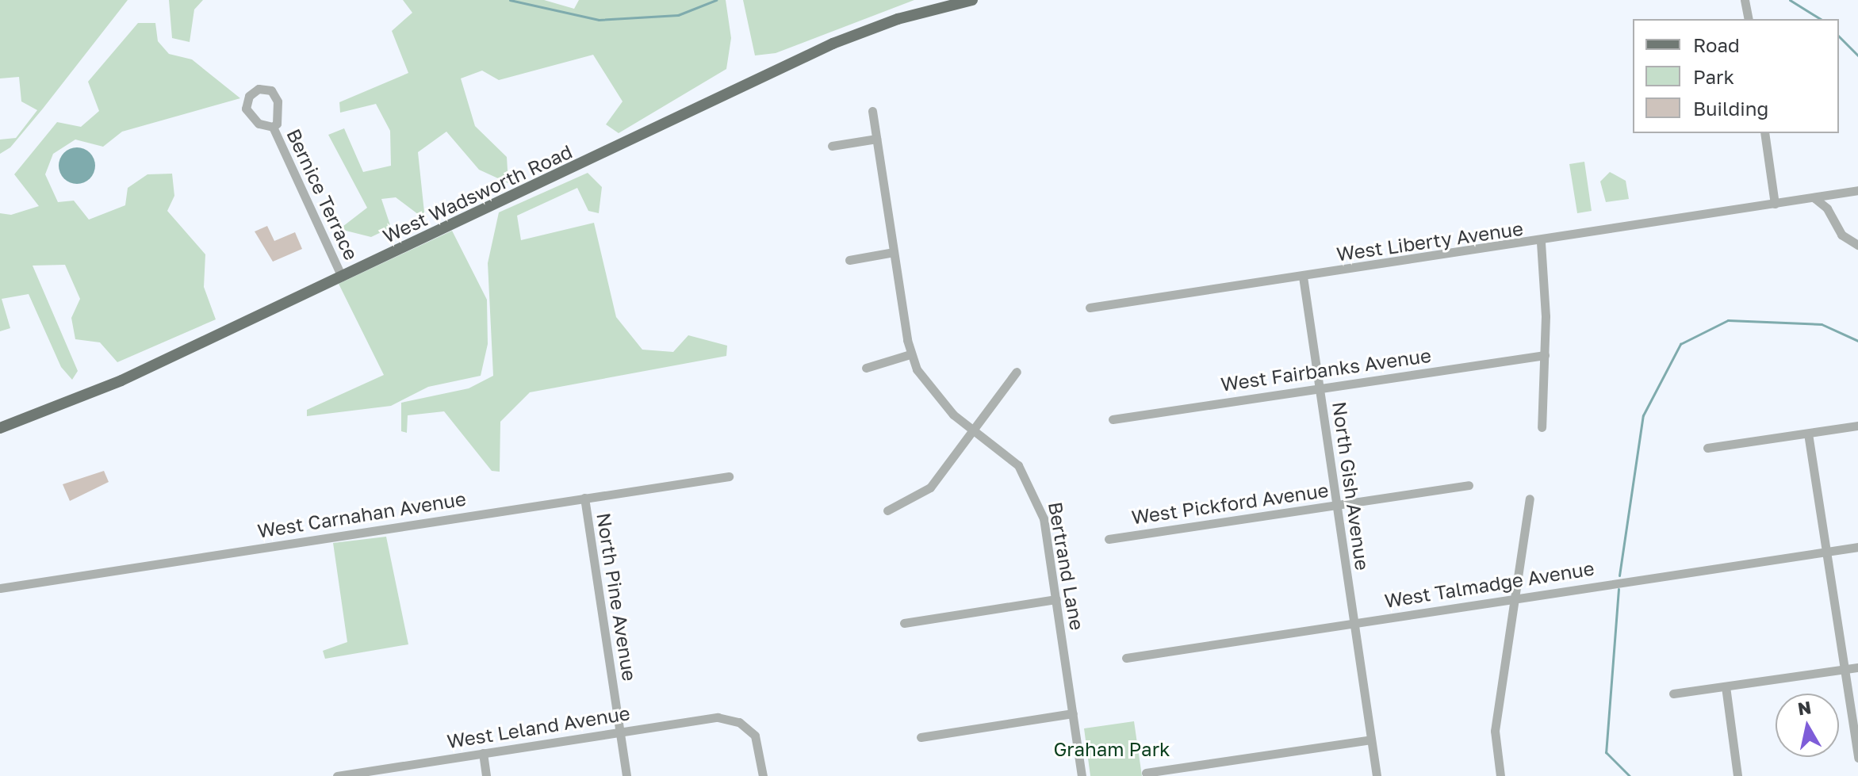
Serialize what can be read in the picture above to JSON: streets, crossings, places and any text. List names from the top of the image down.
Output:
{
  "streets": {
    "main road": ["West Wadsworth Road"],
    "street": [
      "Bernice Terrace",
      "West Liberty Avenue",
      "West Fairbanks Avenue",
      "North Gish Avenue",
      "West Pickford Avenue",
      "West Carnahan Avenue",
      "Bertrand Lane",
      "West Talmadge Avenue",
      "North Pine Avenue",
      "West Leland Avenue"
    ]
  },
  "crossings": [
    ["West Wadsworth Road", "Bernice Terrace"],
    ["West Liberty Avenue", "North Gish Avenue"],
    ["West Fairbanks Avenue", "North Gish Avenue"],
    ["North Gish Avenue", "West Pickford Avenue"],
    ["North Gish Avenue", "West Talmadge Avenue"],
    ["West Carnahan Avenue", "North Pine Avenue"],
    ["North Pine Avenue", "West Leland Avenue"]
  ],
  "parks": ["Graham Park"],
  "legend": ["Road", "Park", "Building"],
  "north": "top"
}
